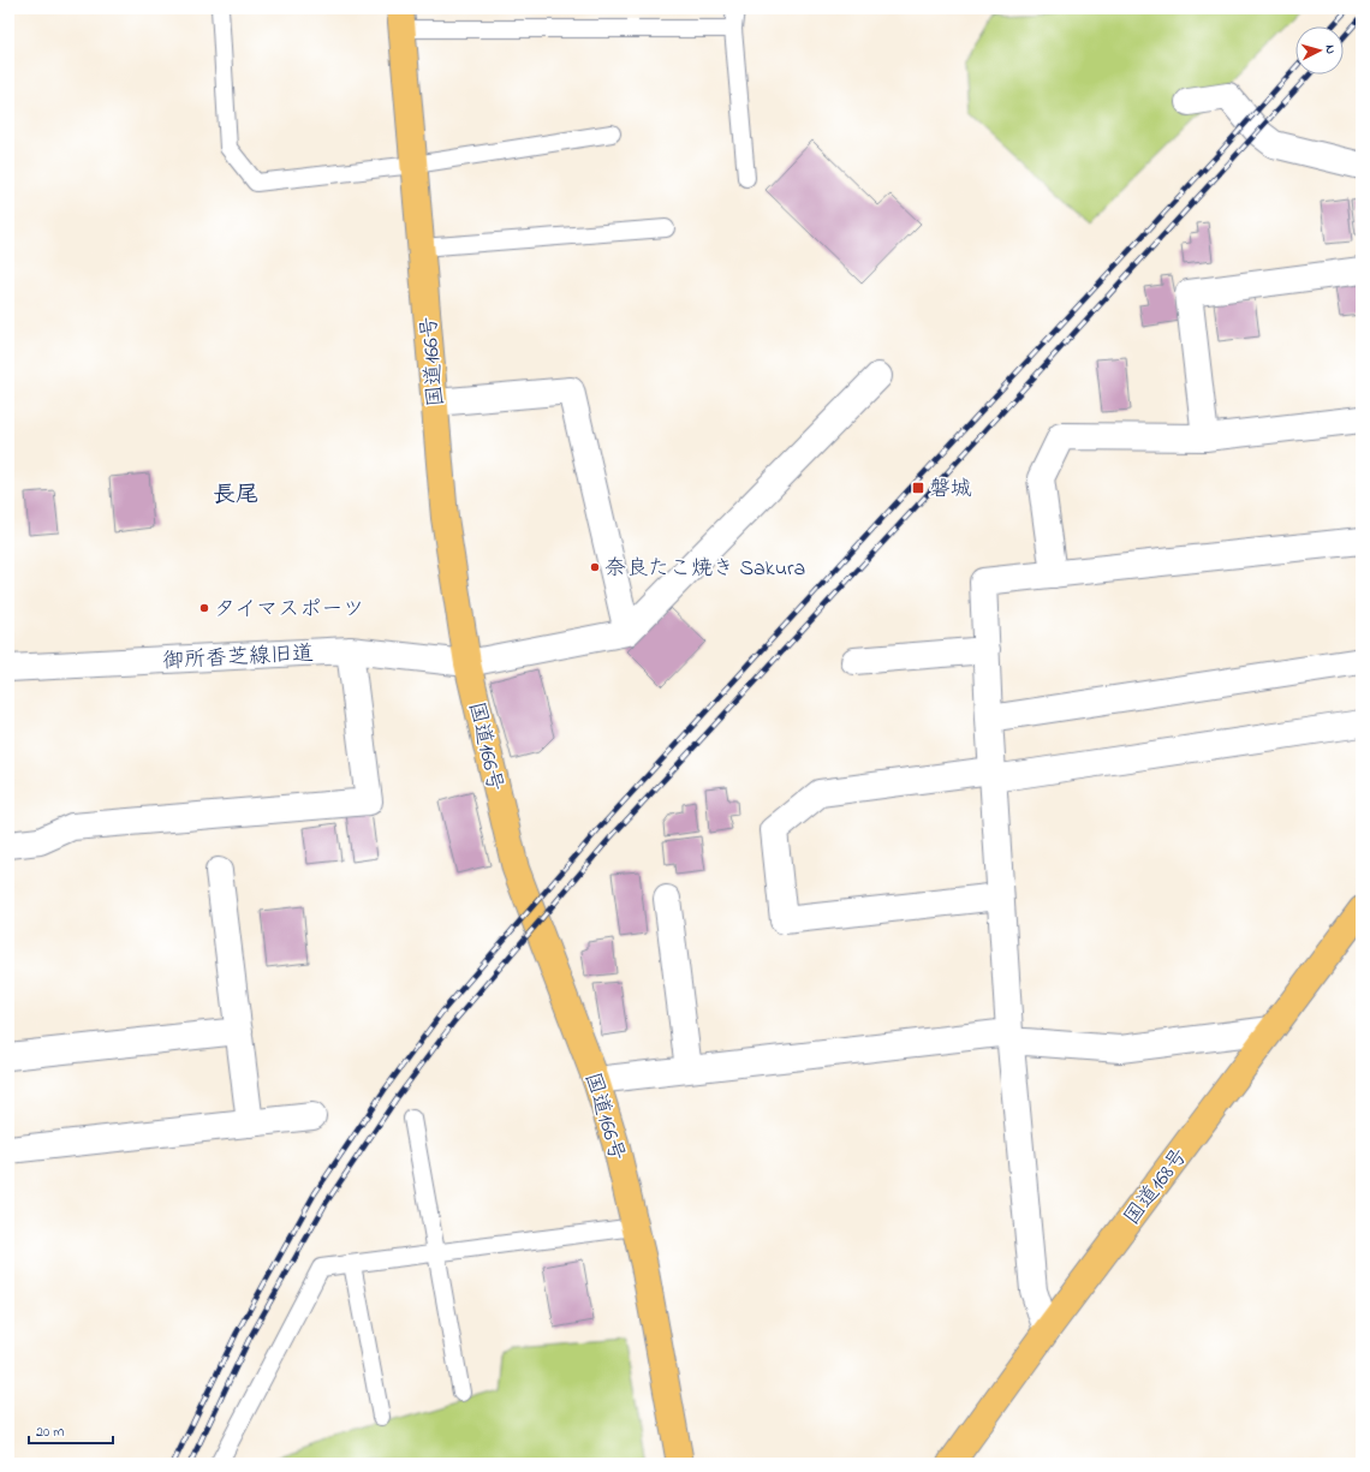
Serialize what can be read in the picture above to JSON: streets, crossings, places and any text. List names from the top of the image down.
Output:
{
  "streets": {
    "highway": ["国道166号", "国道168号"],
    "street": ["御所香芝線旧道"]
  },
  "crossings": [
    ["国道166号", "御所香芝線旧道"]
  ],
  "districts": ["長尾"],
  "places": {
    "transit": ["磐城"],
    "other": ["奈良たこ焼き Sakura", "タイマスポーツ"]
  },
  "scale_bar": "20 m",
  "north": "right"
}
